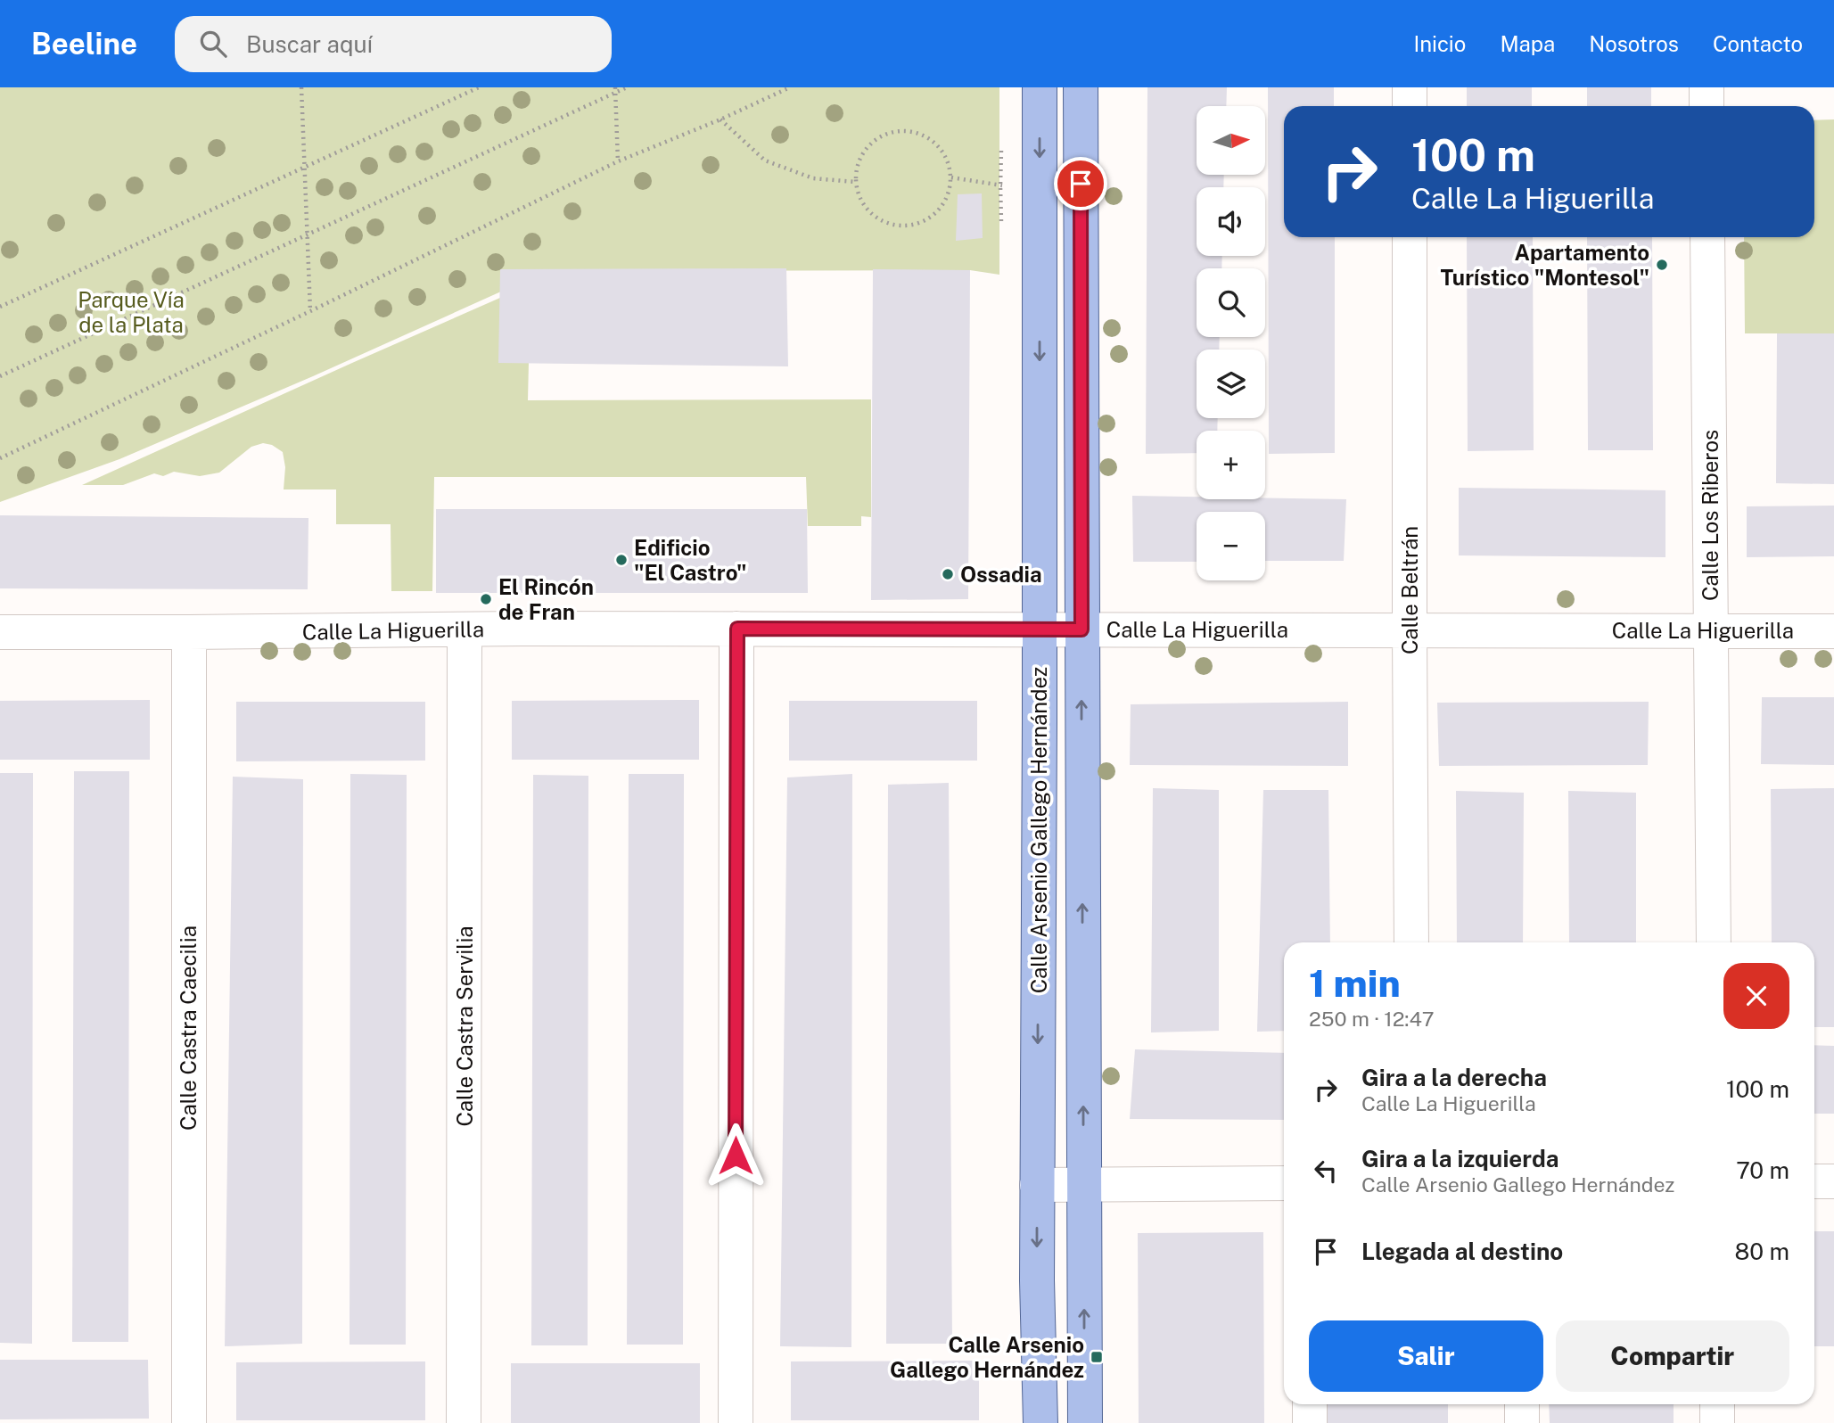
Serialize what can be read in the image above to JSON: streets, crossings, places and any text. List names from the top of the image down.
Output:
{
  "streets": {
    "main road": ["Calle Arsenio Gallego Hernández"],
    "street": [
      "Calle Los Riberos",
      "Calle Beltrán",
      "Calle La Higuerilla",
      "Calle Castra Servilia",
      "Calle Castra Caecilia"
    ]
  },
  "crossings": [
    ["Calle Los Riberos", "Calle La Higuerilla"],
    ["Calle Beltrán", "Calle La Higuerilla"],
    ["Calle La Higuerilla", "Calle Arsenio Gallego Hernández"],
    ["Calle La Higuerilla", "Calle Castra Servilia"],
    ["Calle La Higuerilla", "Calle Castra Caecilia"]
  ],
  "parks": ["Parque Vía de la Plata"],
  "places": {
    "other": [
      "Apartamento Turístico \"Montesol\"",
      "Edificio \"El Castro\"",
      "Ossadia",
      "El Rincón de Fran"
    ],
    "transit": ["Calle Arsenio Gallego Hernández"]
  },
  "north": "right",
  "page": {
    "header": "Beeline",
    "search": "Buscar aquí",
    "nav": [
      "Inicio",
      "Mapa",
      "Nosotros",
      "Contacto"
    ],
    "map_buttons": ["+", "−"],
    "turn": ["100 m", "Calle La Higuerilla"],
    "heading": ["1 min", "250 m · 12:47"],
    "list": [
      {
        "name": "Gira a la derecha",
        "note": "Calle La Higuerilla",
        "value": "100 m"
      },
      {
        "name": "Gira a la izquierda",
        "note": "Calle Arsenio Gallego Hernández",
        "value": "70 m"
      },
      {
        "name": "Llegada al destino",
        "value": "80 m"
      }
    ],
    "buttons": ["Salir", "Compartir"]
  }
}
